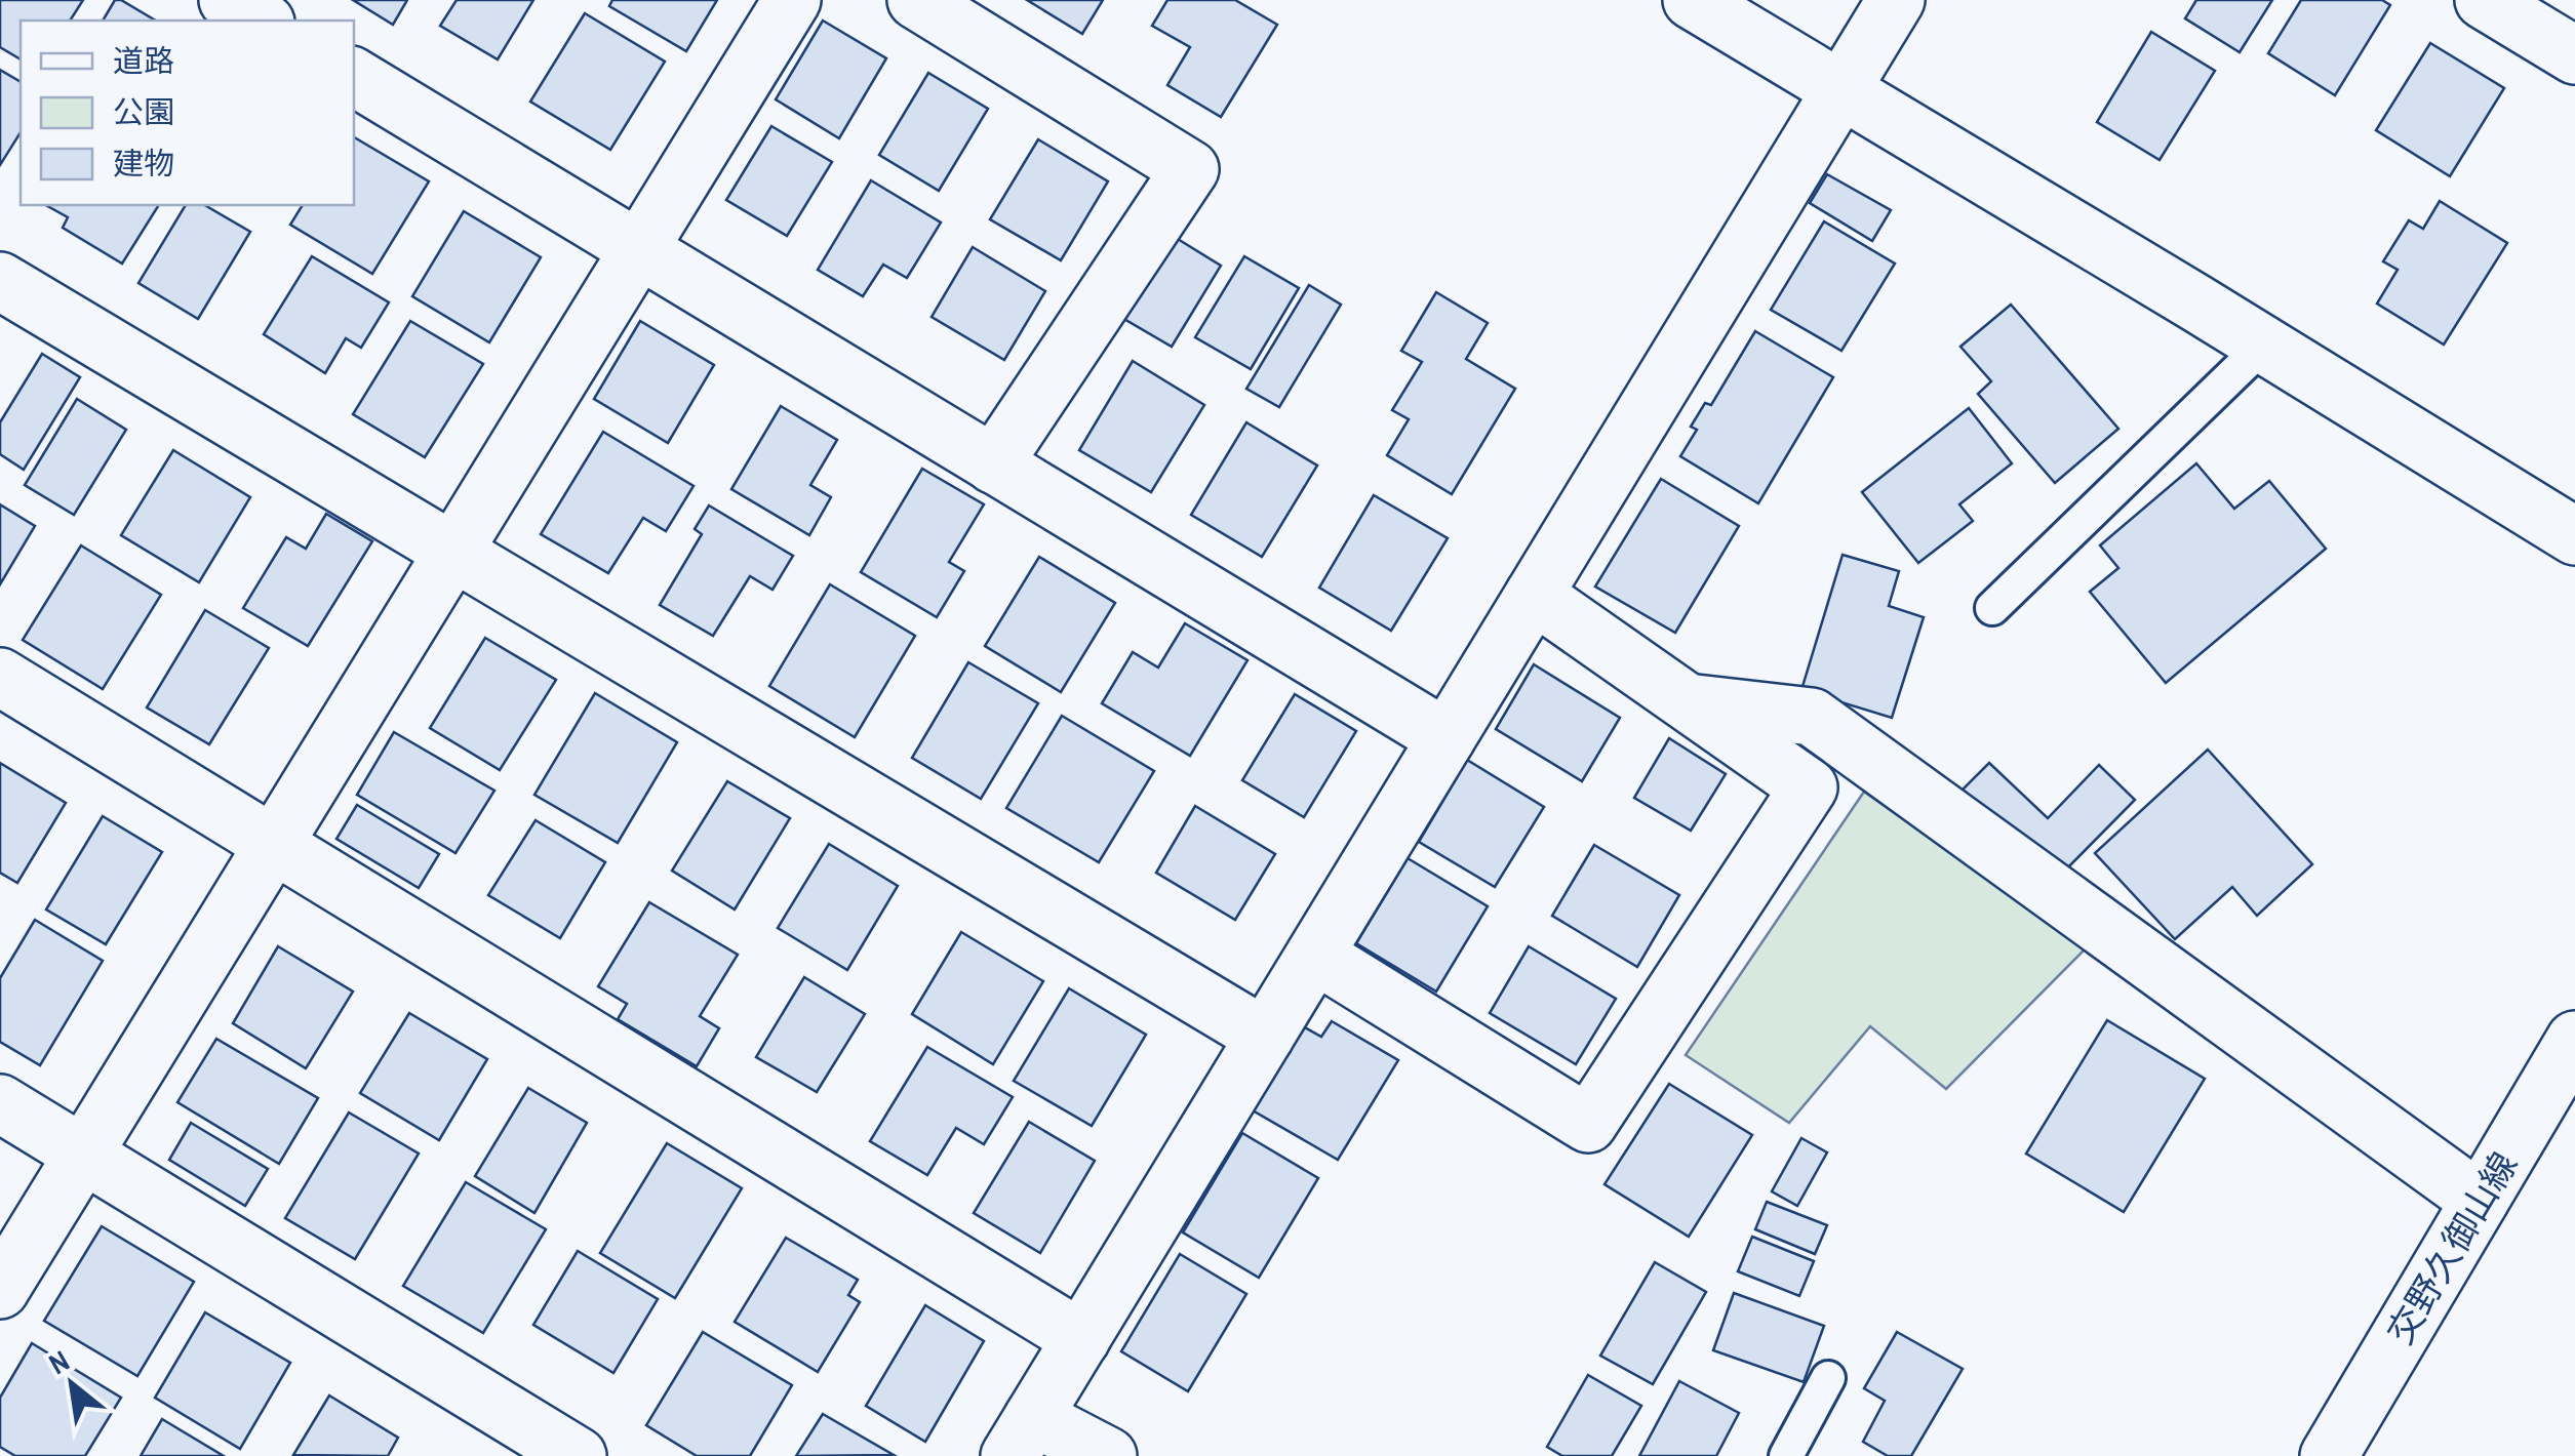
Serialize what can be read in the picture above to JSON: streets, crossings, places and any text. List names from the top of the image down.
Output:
{
  "streets": {
    "street": ["交野久御山線"]
  },
  "legend": ["道路", "公園", "建物"],
  "north": "top left"
}
